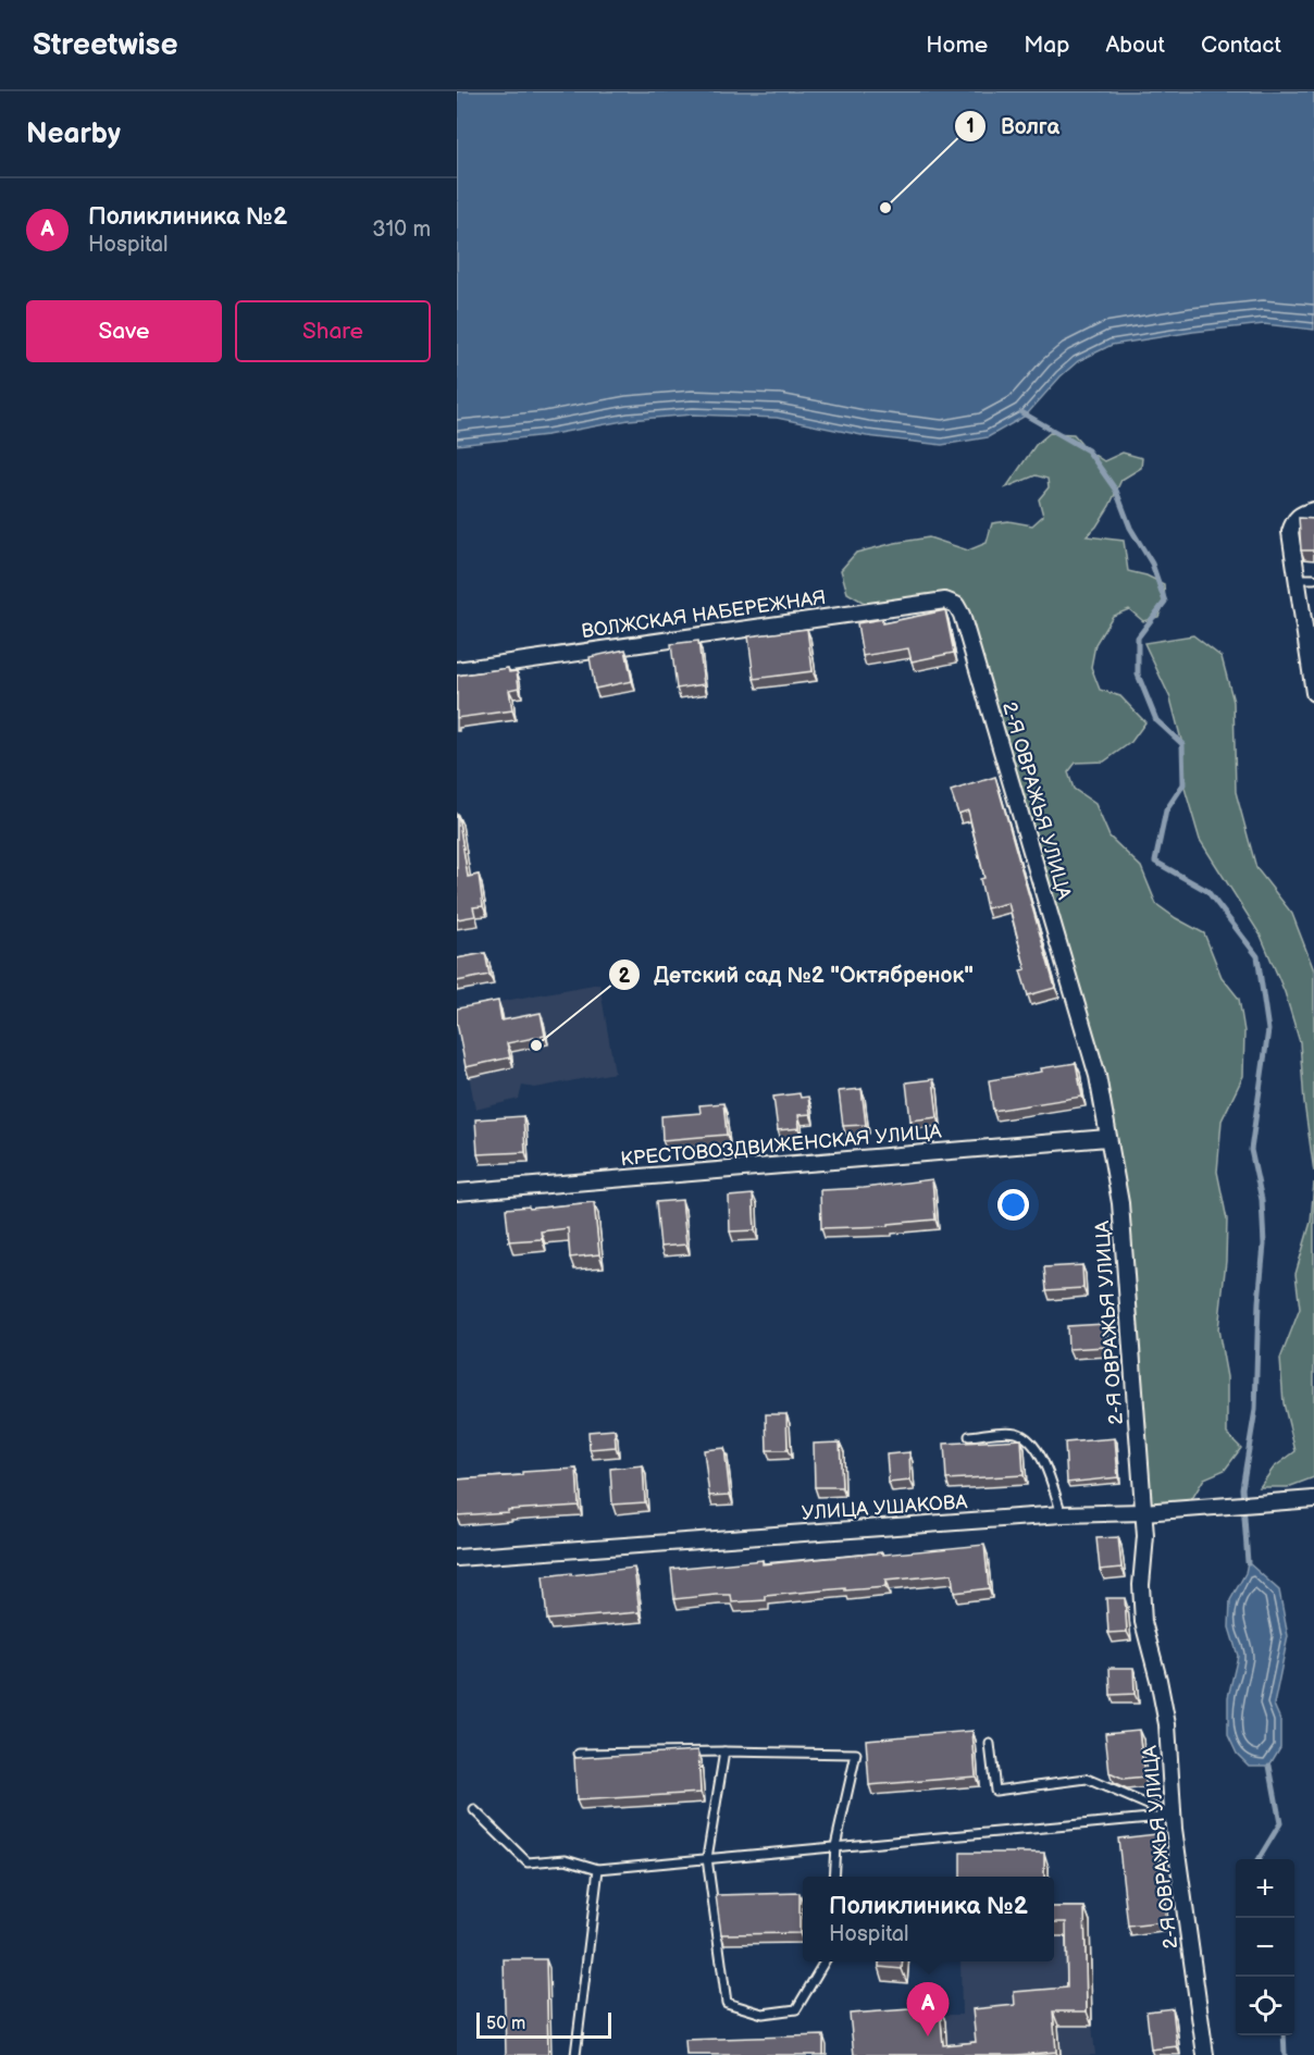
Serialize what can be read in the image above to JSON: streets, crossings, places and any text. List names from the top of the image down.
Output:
{
  "streets": {
    "street": [
      "ВОЛЖСКАЯ НАБЕРЕЖНАЯ",
      "2-Я ОВРАЖЬЯ УЛИЦА",
      "КРЕСТОВОЗДВИЖЕНСКАЯ УЛИЦА",
      "УЛИЦА УШАКОВА"
    ]
  },
  "crossings": [
    ["ВОЛЖСКАЯ НАБЕРЕЖНАЯ", "2-Я ОВРАЖЬЯ УЛИЦА"],
    ["2-Я ОВРАЖЬЯ УЛИЦА", "КРЕСТОВОЗДВИЖЕНСКАЯ УЛИЦА"],
    ["2-Я ОВРАЖЬЯ УЛИЦА", "УЛИЦА УШАКОВА"]
  ],
  "places": ["Волга", "Детский сад №2 \"Октябренок\""],
  "scale_bar": "50 m",
  "page": {
    "header": "Streetwise",
    "nav": [
      "Home",
      "Map",
      "About",
      "Contact"
    ],
    "heading": "Nearby",
    "list": [
      {
        "mark": "A",
        "name": "Поликлиника №2",
        "note": "Hospital",
        "value": "310 m"
      }
    ],
    "buttons": ["Save", "Share"],
    "map_buttons": ["+", "−"],
    "popup": ["Поликлиника №2", "Hospital"],
    "pins": "A",
    "scale": "50 m"
  }
}
